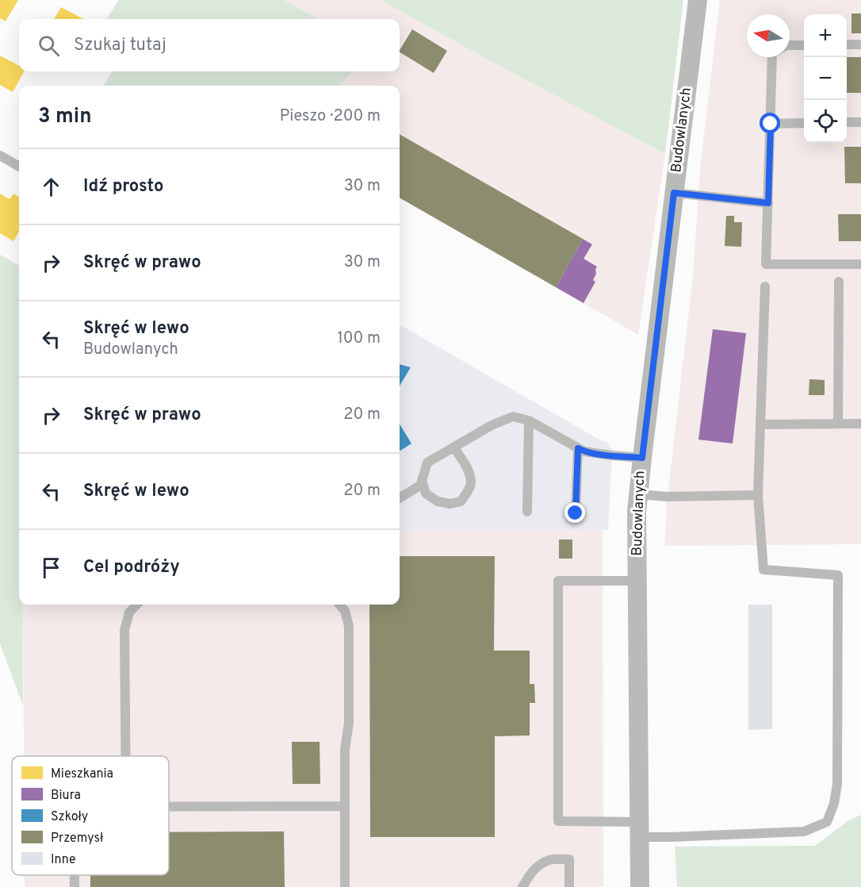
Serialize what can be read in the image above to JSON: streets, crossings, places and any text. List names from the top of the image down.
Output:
{
  "streets": {
    "street": ["Budowlanych"]
  },
  "legend": [
    "Mieszkania",
    "Biura",
    "Szkoły",
    "Przemysł",
    "Inne"
  ],
  "north": "left",
  "page": {
    "map_buttons": ["+", "−"],
    "search": "Szukaj tutaj",
    "heading": ["3 min", "Pieszo · 200 m"],
    "list": [
      ["Idź prosto", "30 m"],
      ["Skręć w prawo", "30 m"],
      ["Skręć w lewo", "Budowlanych", "100 m"],
      ["Skręć w prawo", "20 m"],
      ["Skręć w lewo", "20 m"],
      "Cel podróży"
    ]
  }
}
